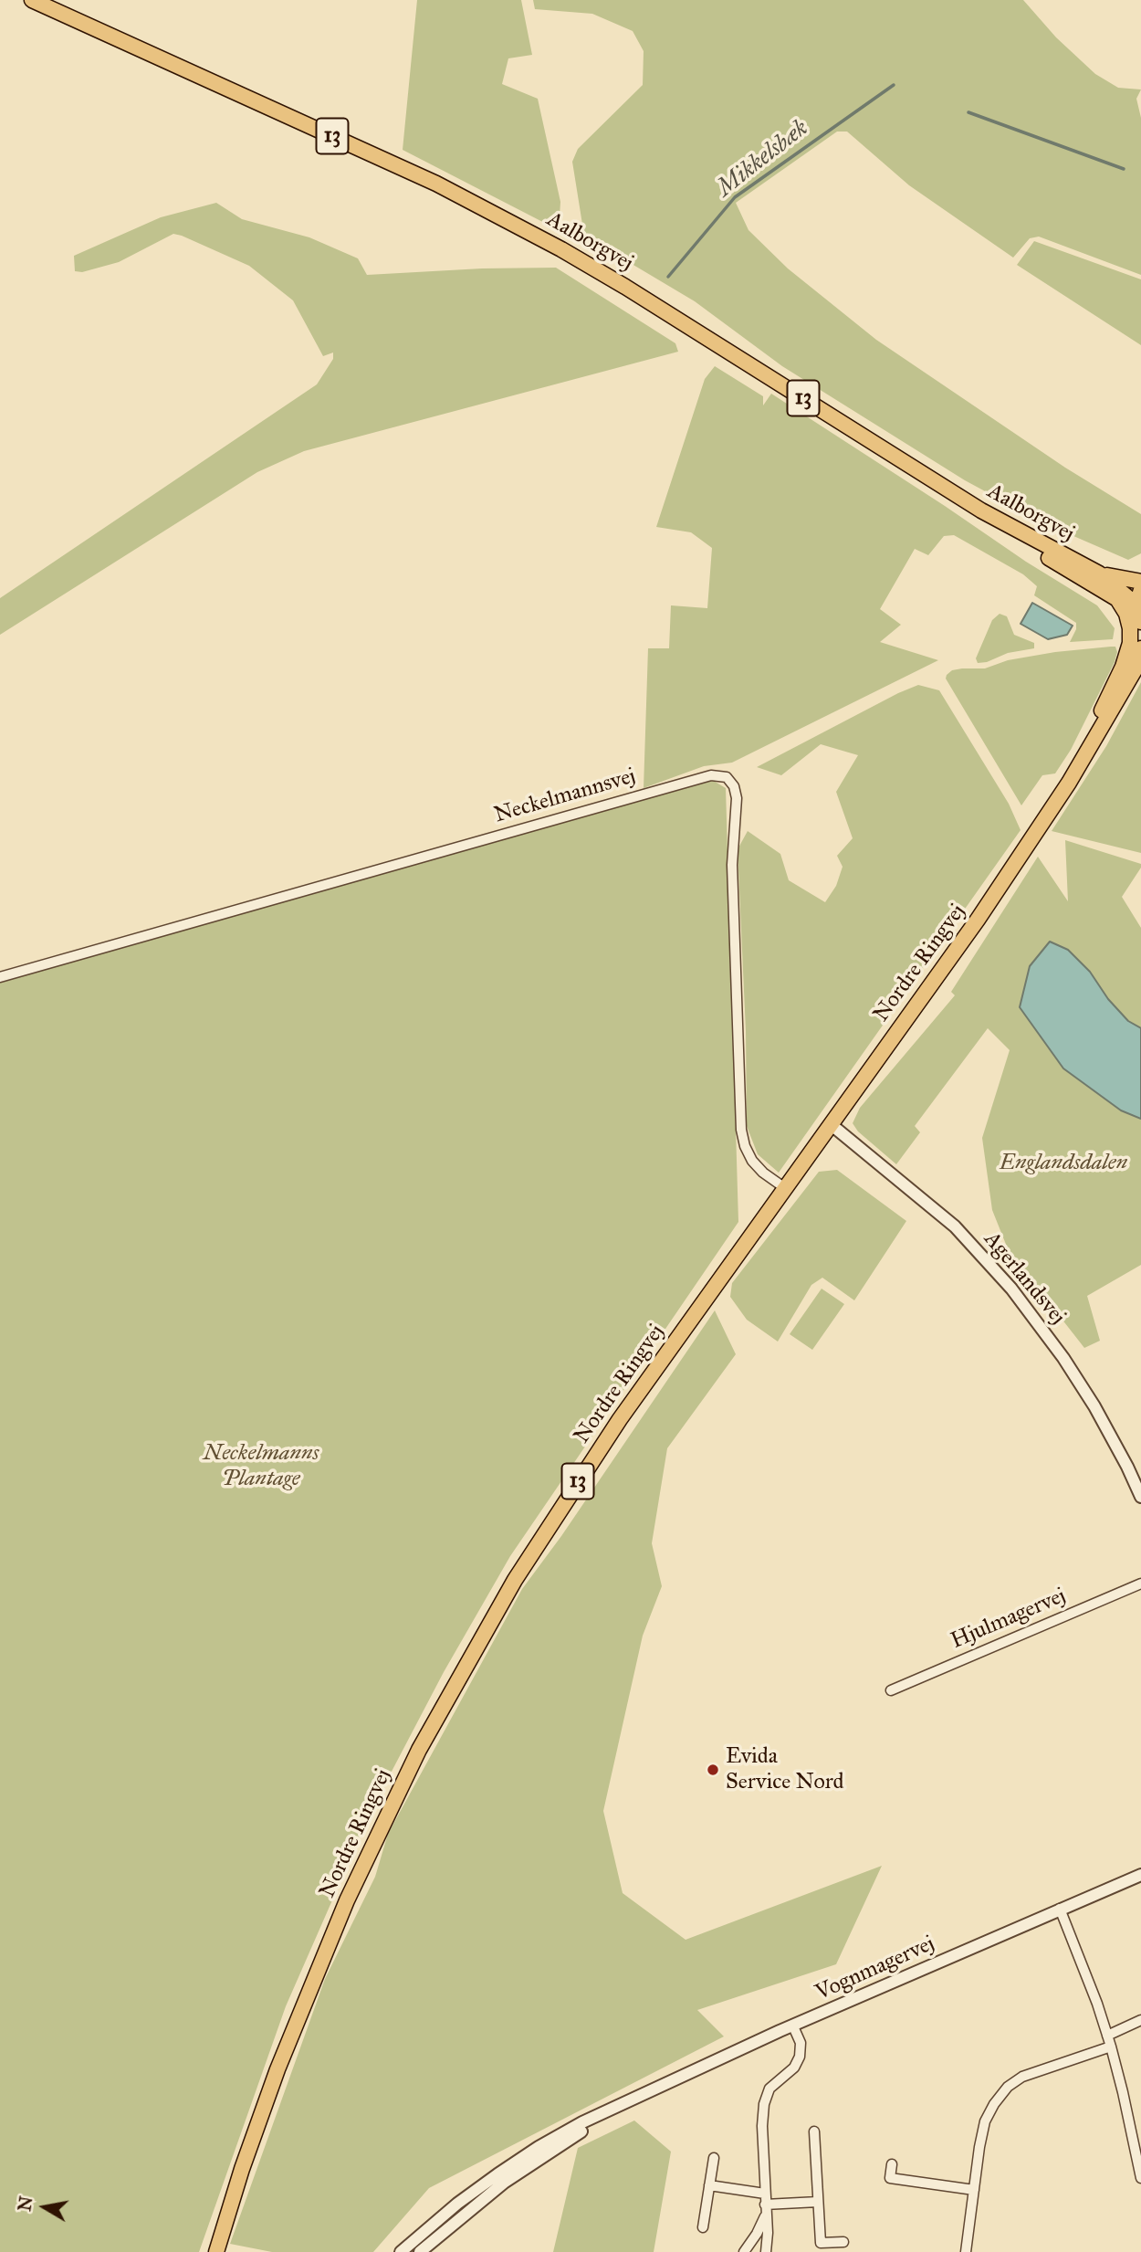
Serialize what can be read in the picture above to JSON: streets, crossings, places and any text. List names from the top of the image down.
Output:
{
  "streets": {
    "main road": ["13", "Aalborgvej", "Nordre Ringvej"],
    "street": [
      "Neckelmannsvej",
      "Agerlandsvej",
      "Hjulmagervej",
      "Vognmagervej"
    ]
  },
  "crossings": [
    ["13", "Aalborgvej"],
    ["13", "Nordre Ringvej"],
    ["Neckelmannsvej", "Nordre Ringvej"],
    ["Nordre Ringvej", "Agerlandsvej"]
  ],
  "water": ["Mikkelsbæk"],
  "parks": ["Englandsdalen", "Neckelmanns Plantage"],
  "places": ["Evida Service Nord"],
  "north": "left"
}
